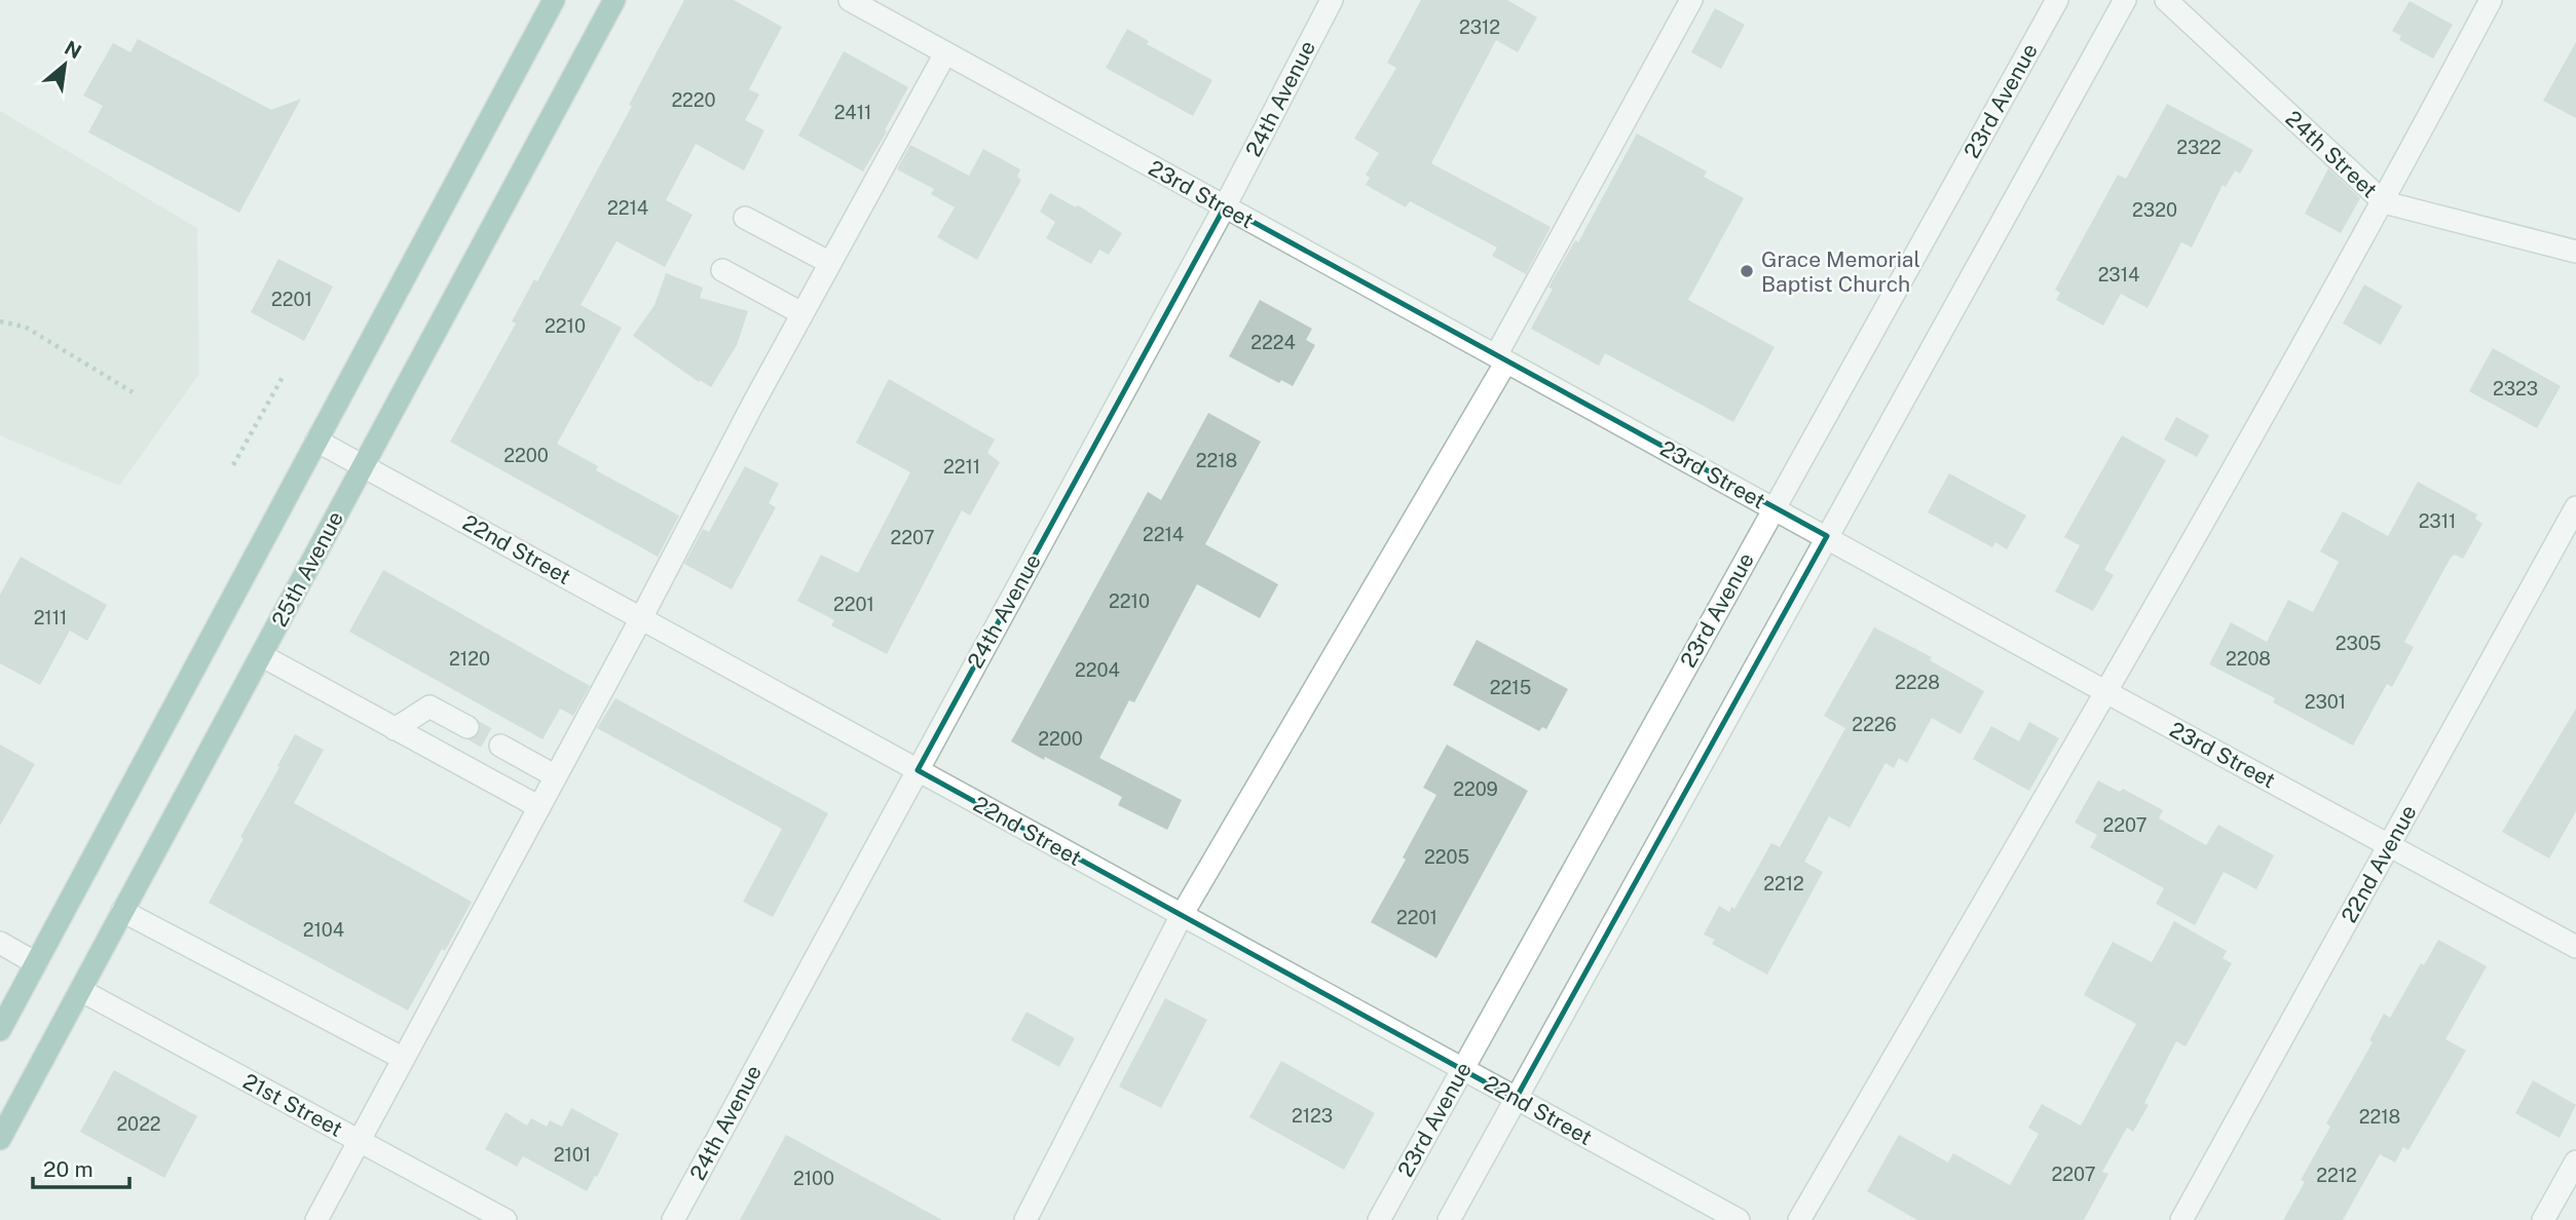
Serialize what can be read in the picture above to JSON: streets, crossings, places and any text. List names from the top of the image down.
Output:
{
  "streets": {
    "main road": ["25th Avenue"],
    "street": [
      "24th Avenue",
      "23rd Avenue",
      "24th Street",
      "23rd Street",
      "22nd Street",
      "22nd Avenue",
      "21st Street"
    ]
  },
  "crossings": [
    ["24th Avenue", "23rd Street"],
    ["24th Avenue", "22nd Street"],
    ["23rd Avenue", "23rd Street"],
    ["23rd Avenue", "22nd Street"],
    ["23rd Street", "22nd Avenue"],
    ["22nd Street", "25th Avenue"],
    ["25th Avenue", "21st Street"]
  ],
  "places": ["Grace Memorial Baptist Church"],
  "house_numbers": [
    "2312",
    "2220",
    "2411",
    "2322",
    "2214",
    "2320",
    "2314",
    "2201",
    "2210",
    "2224",
    "2323",
    "2200",
    "2218",
    "2211",
    "2311",
    "2214",
    "2207",
    "2210",
    "2201",
    "2111",
    "2305",
    "2120",
    "2208",
    "2204",
    "2228",
    "2215",
    "2301",
    "2226",
    "2200",
    "2209",
    "2207",
    "2205",
    "2212",
    "2201",
    "2104",
    "2123",
    "2218",
    "2022",
    "2101",
    "2207",
    "2212",
    "2100"
  ],
  "scale_bar": "20 m",
  "north": "top right"
}
